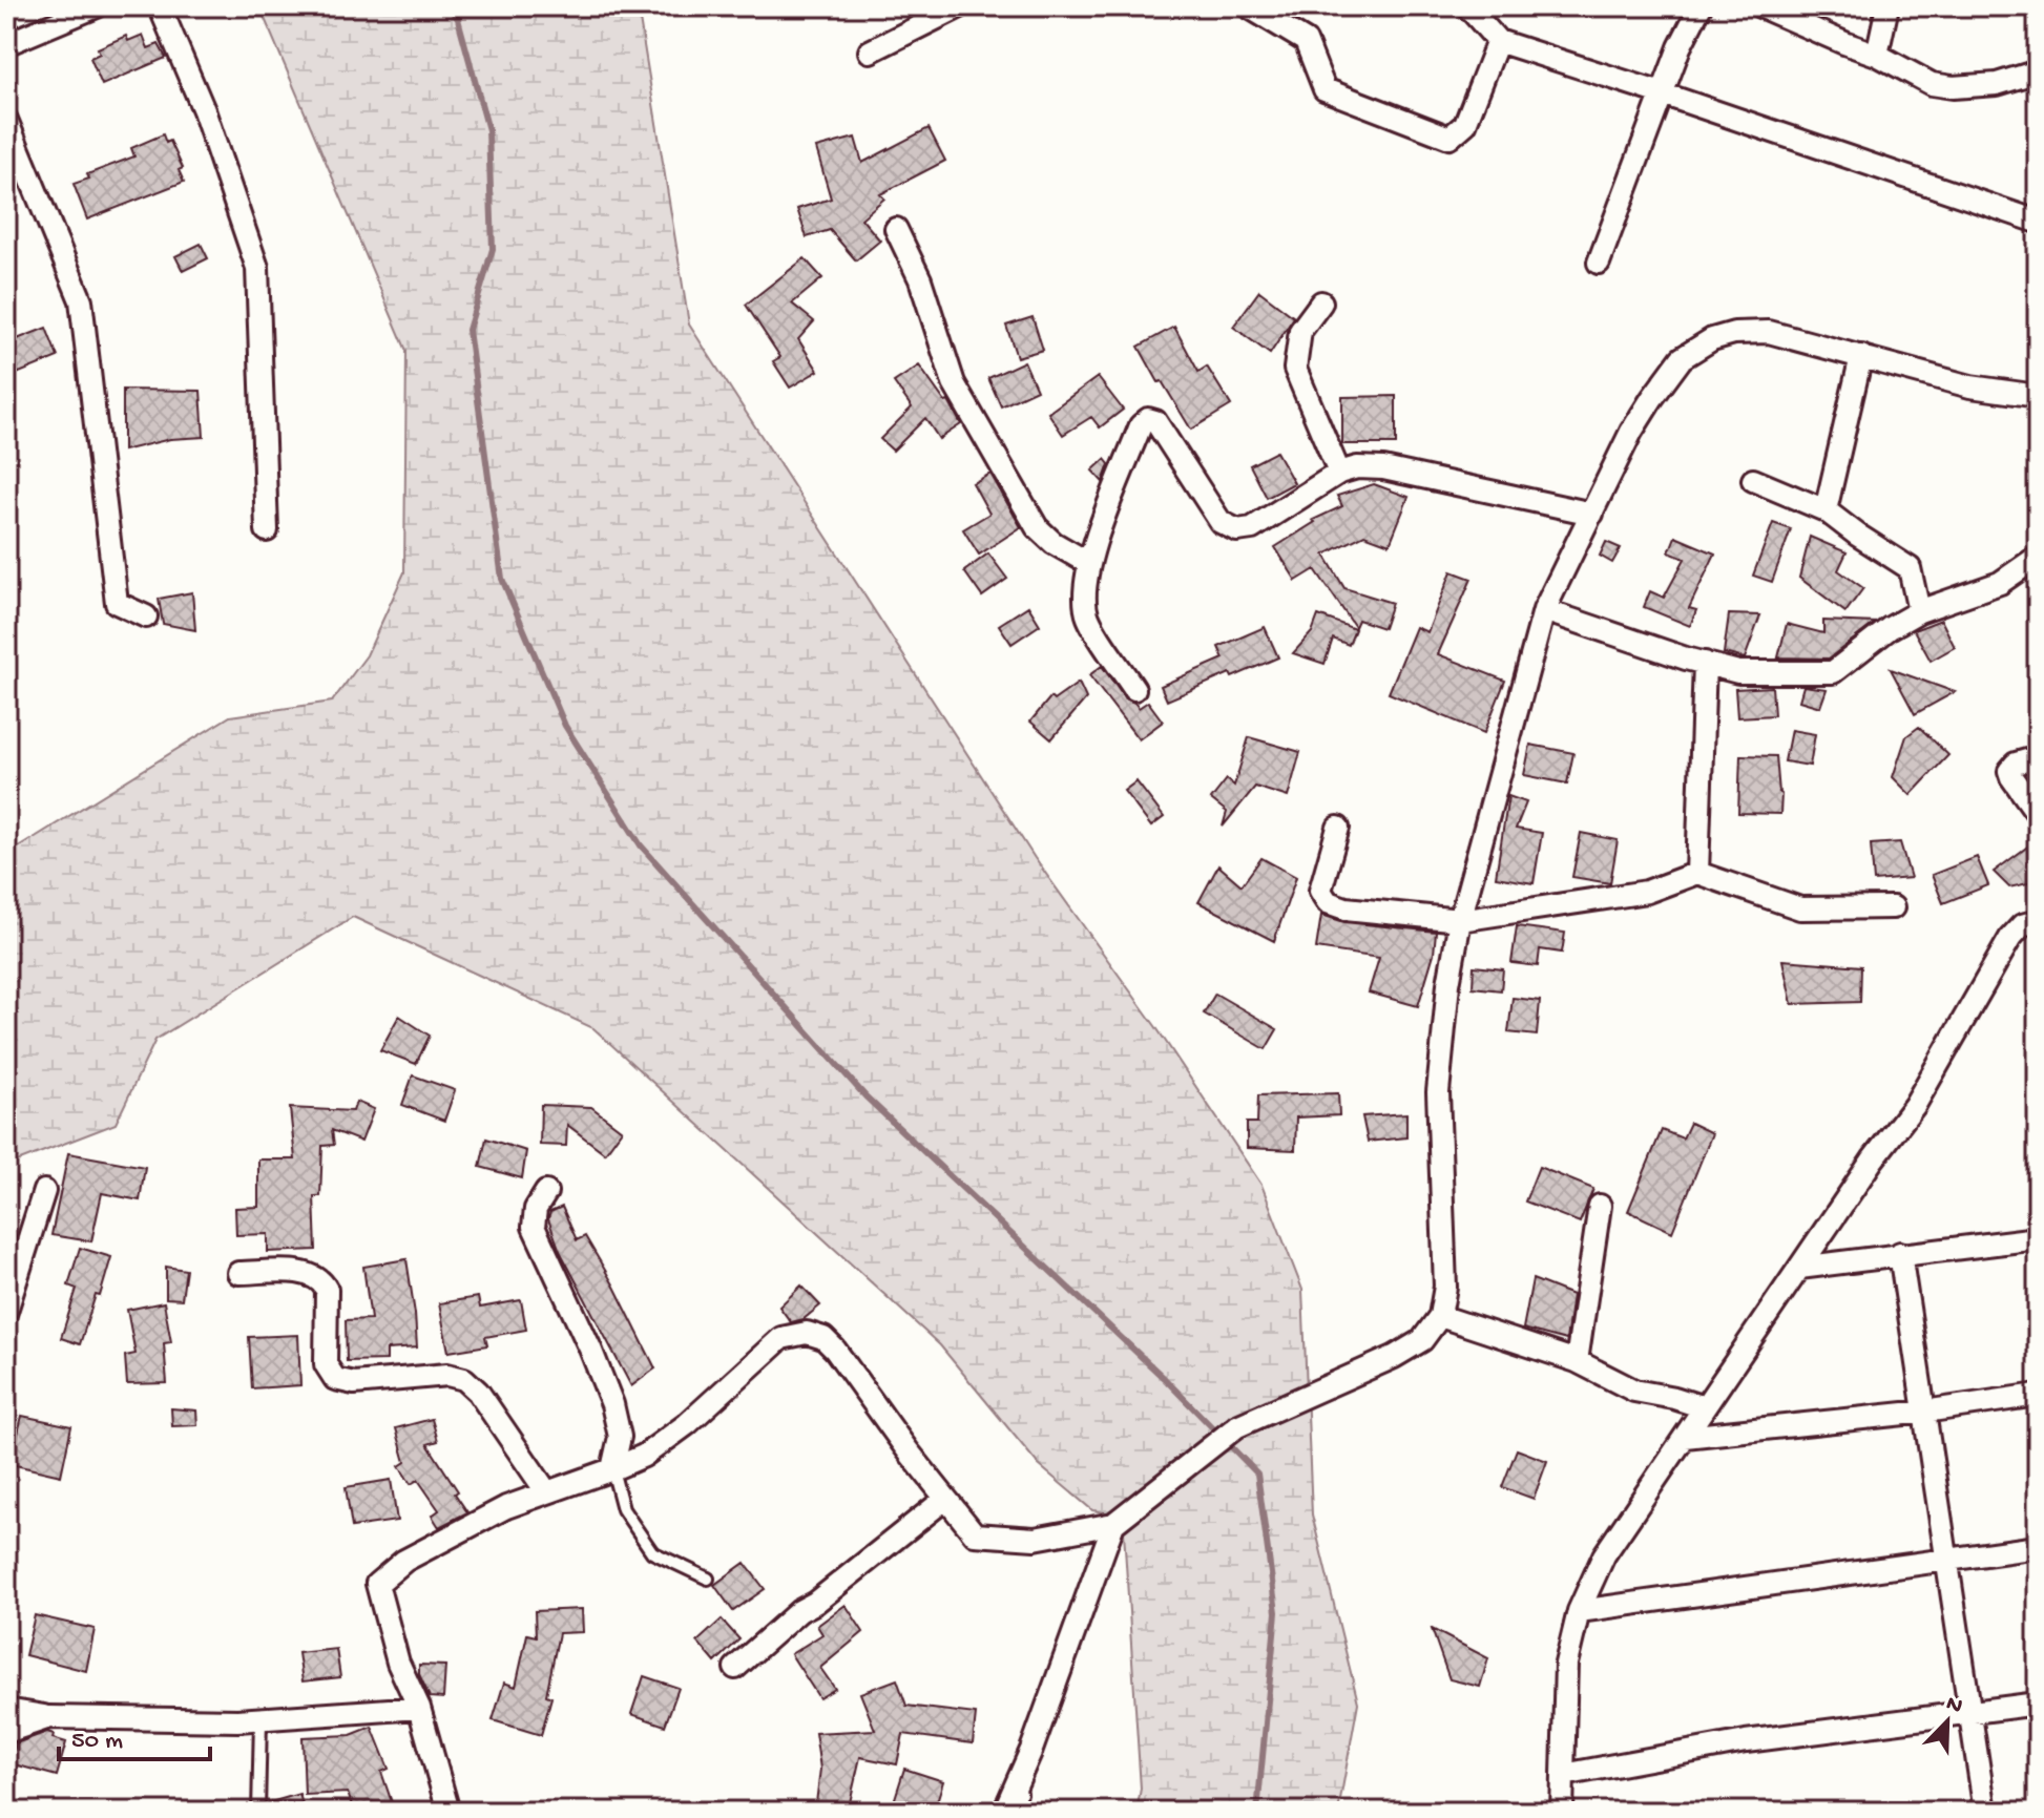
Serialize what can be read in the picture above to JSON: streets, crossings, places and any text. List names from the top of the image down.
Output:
{
  "scale_bar": "50 m",
  "north": "top right"
}
